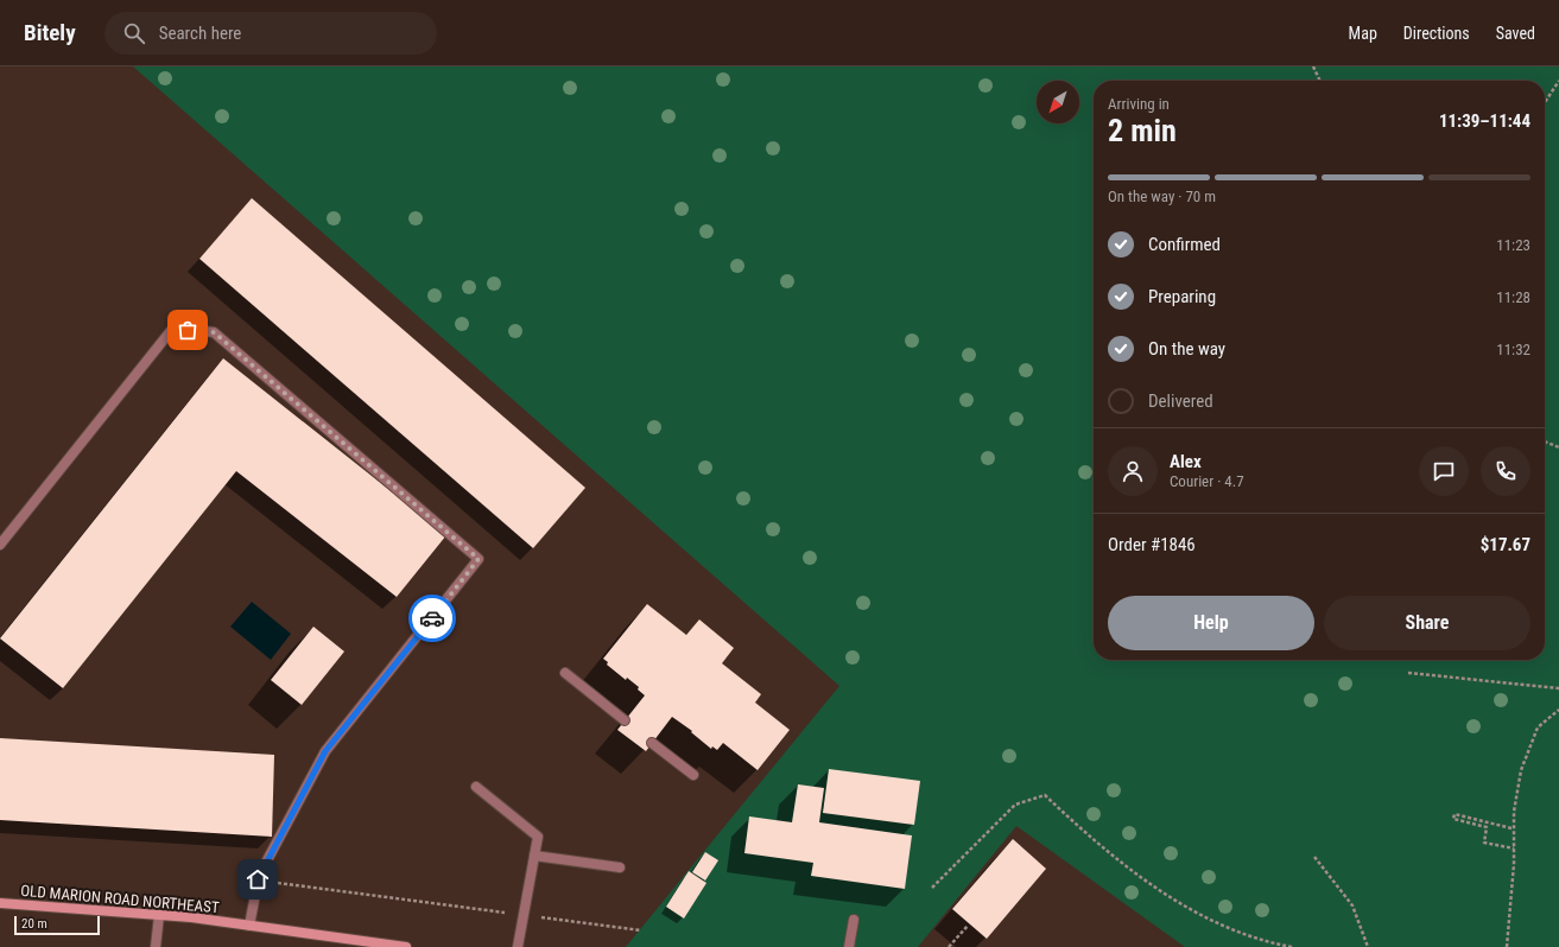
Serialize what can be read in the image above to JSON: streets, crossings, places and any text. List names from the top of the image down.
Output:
{
  "streets": {
    "main road": ["OLD MARION ROAD NORTHEAST"]
  },
  "scale_bar": "20 m",
  "north": "bottom left",
  "page": {
    "header": "Bitely",
    "search": "Search here",
    "nav": ["Map", "Directions", "Saved"],
    "heading": ["2 min", "Arriving in", "11:39–11:44"],
    "panel": [
      "Alex",
      "Courier · 4.7",
      "Order #1846",
      "$17.67"
    ],
    "bar": "On the way · 70 m",
    "list": [
      ["Confirmed", "11:23"],
      ["Preparing", "11:28"],
      ["On the way", "11:32"],
      "Delivered"
    ],
    "buttons": ["Help", "Share"],
    "scale": "20 m"
  }
}
